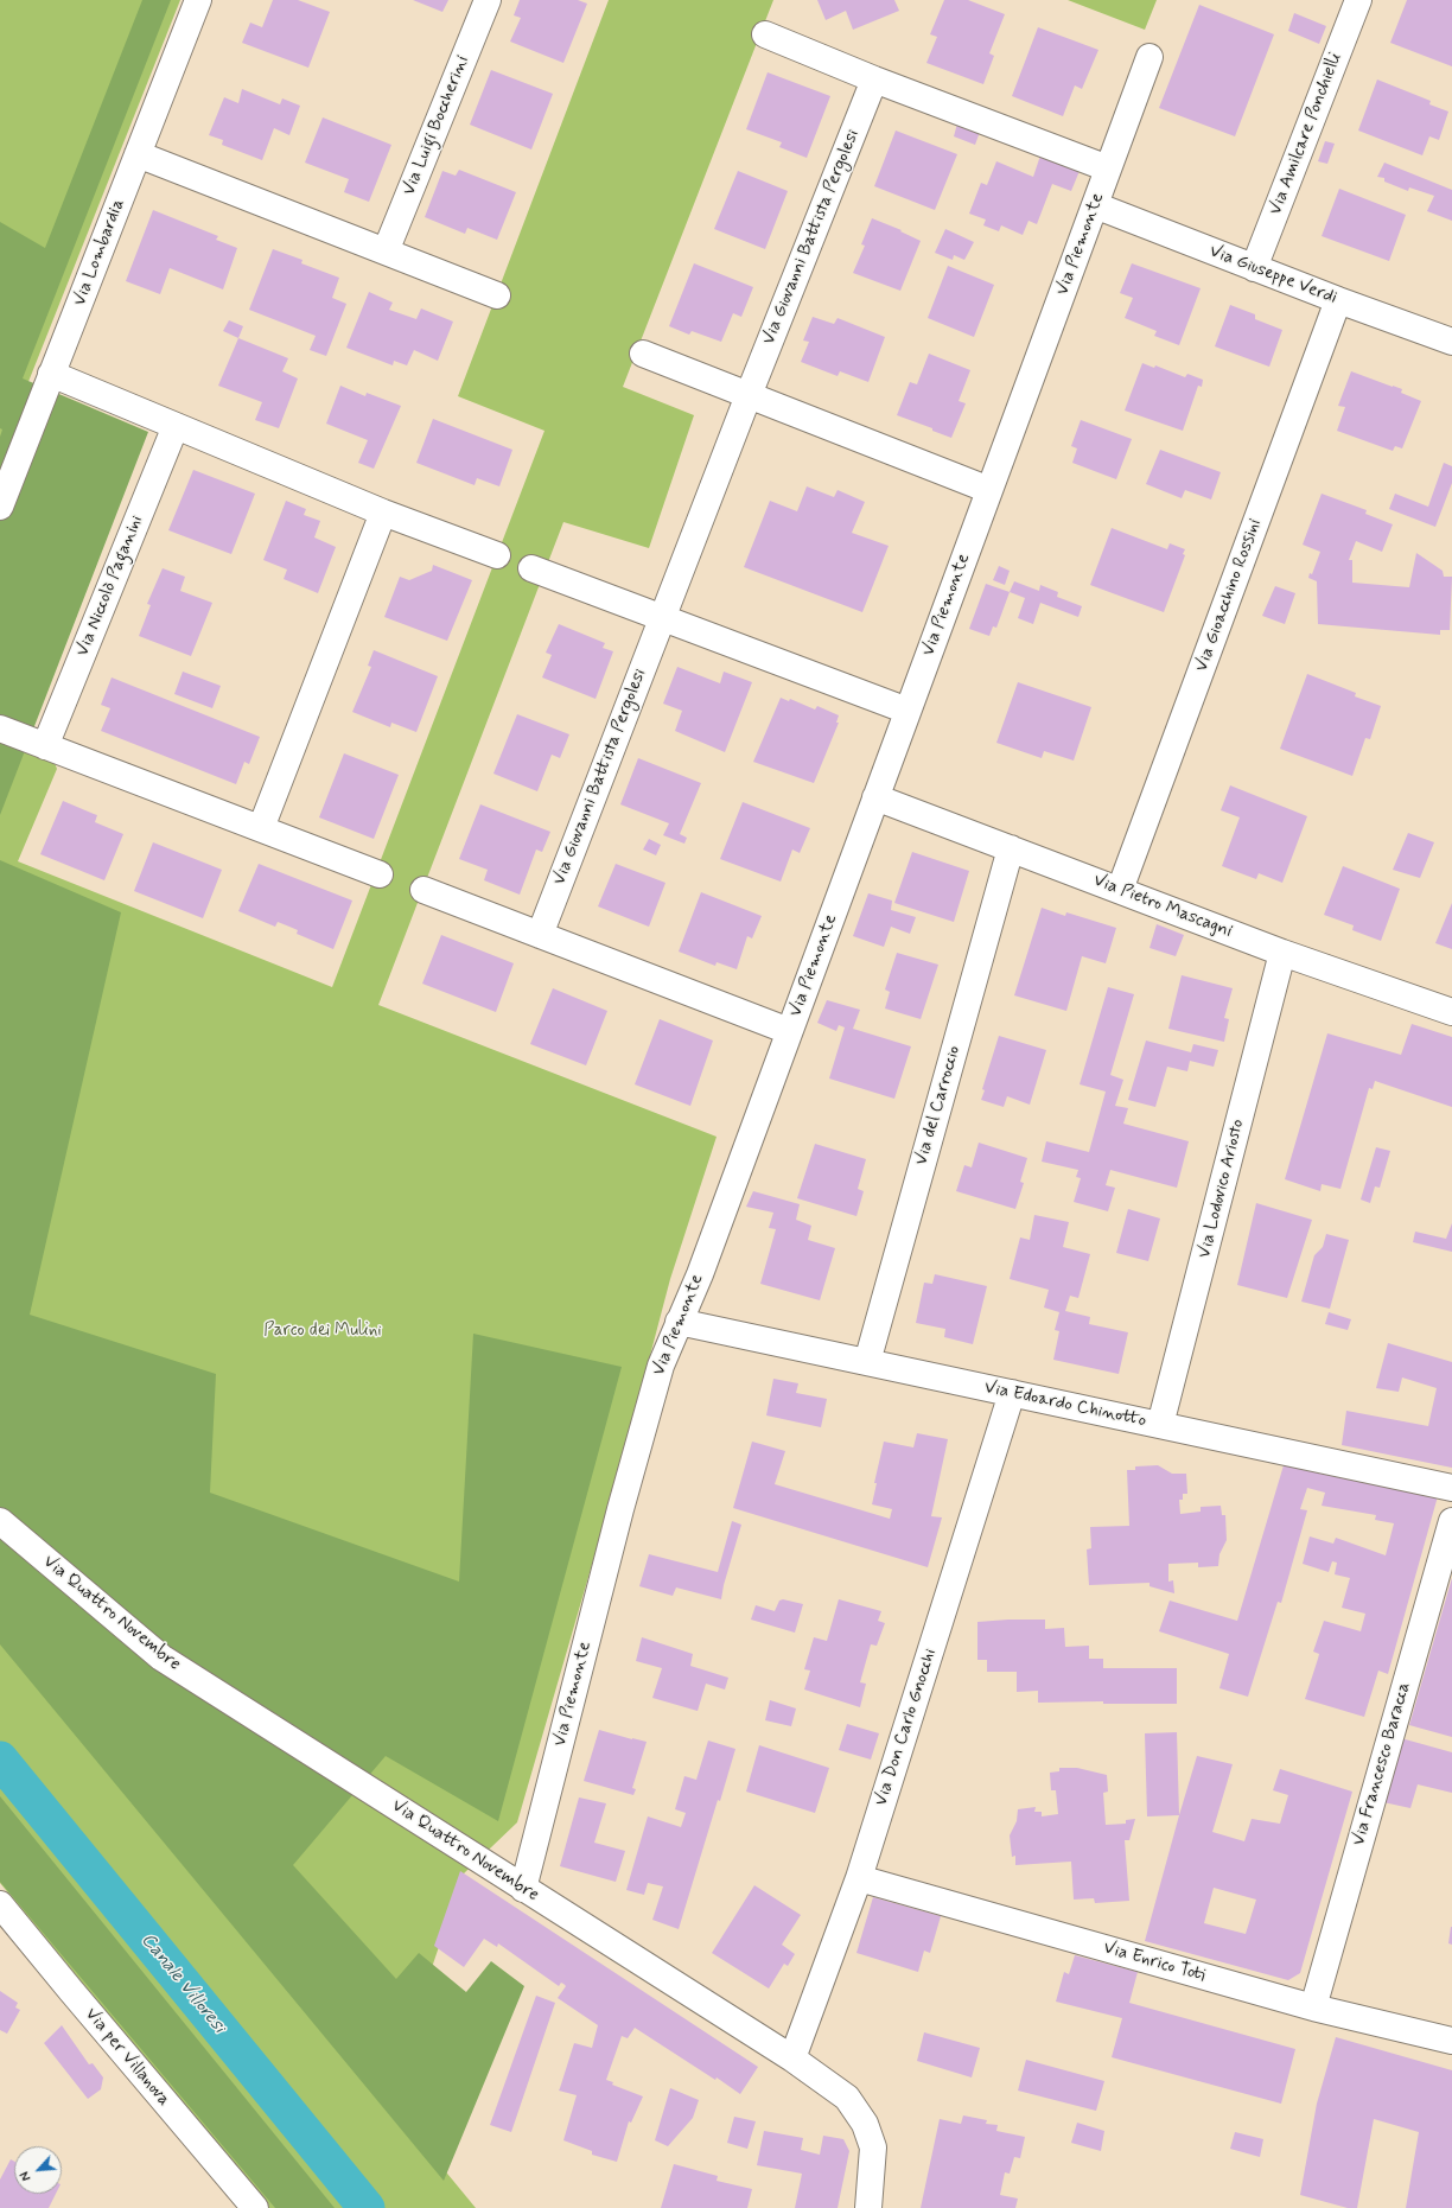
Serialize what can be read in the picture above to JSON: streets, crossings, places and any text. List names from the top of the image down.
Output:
{
  "streets": {
    "street": [
      "Via Luigi Boccherini",
      "Via Amilcare Ponchielli",
      "Via Giovanni Battista Pergolesi",
      "Via Piemonte",
      "Via Lombardia",
      "Via Giuseppe Verdi",
      "Via Niccolò Paganini",
      "Via Gioacchino Rossini",
      "Via Pietro Mascagni",
      "Via del Carroccio",
      "Via Lodovico Ariosto",
      "Via Edoardo Chinotto",
      "Via Quattro Novembre",
      "Via Don Carlo Gnocchi",
      "Via Francesco Baracca",
      "Via Enrico Toti",
      "Via per Villanova"
    ]
  },
  "crossings": [
    ["Via Amilcare Ponchielli", "Via Giuseppe Verdi"],
    ["Via Piemonte", "Via Giuseppe Verdi"],
    ["Via Piemonte", "Via Pietro Mascagni"],
    ["Via Piemonte", "Via Edoardo Chinotto"],
    ["Via Piemonte", "Via Quattro Novembre"],
    ["Via Giuseppe Verdi", "Via Gioacchino Rossini"],
    ["Via Gioacchino Rossini", "Via Pietro Mascagni"],
    ["Via Pietro Mascagni", "Via del Carroccio"],
    ["Via Pietro Mascagni", "Via Lodovico Ariosto"],
    ["Via del Carroccio", "Via Edoardo Chinotto"],
    ["Via Lodovico Ariosto", "Via Edoardo Chinotto"],
    ["Via Edoardo Chinotto", "Via Don Carlo Gnocchi"],
    ["Via Quattro Novembre", "Via Don Carlo Gnocchi"],
    ["Via Don Carlo Gnocchi", "Via Enrico Toti"],
    ["Via Francesco Baracca", "Via Enrico Toti"]
  ],
  "water": ["Canale Villoresi"],
  "parks": ["Parco dei Mulini"],
  "north": "bottom left"
}
